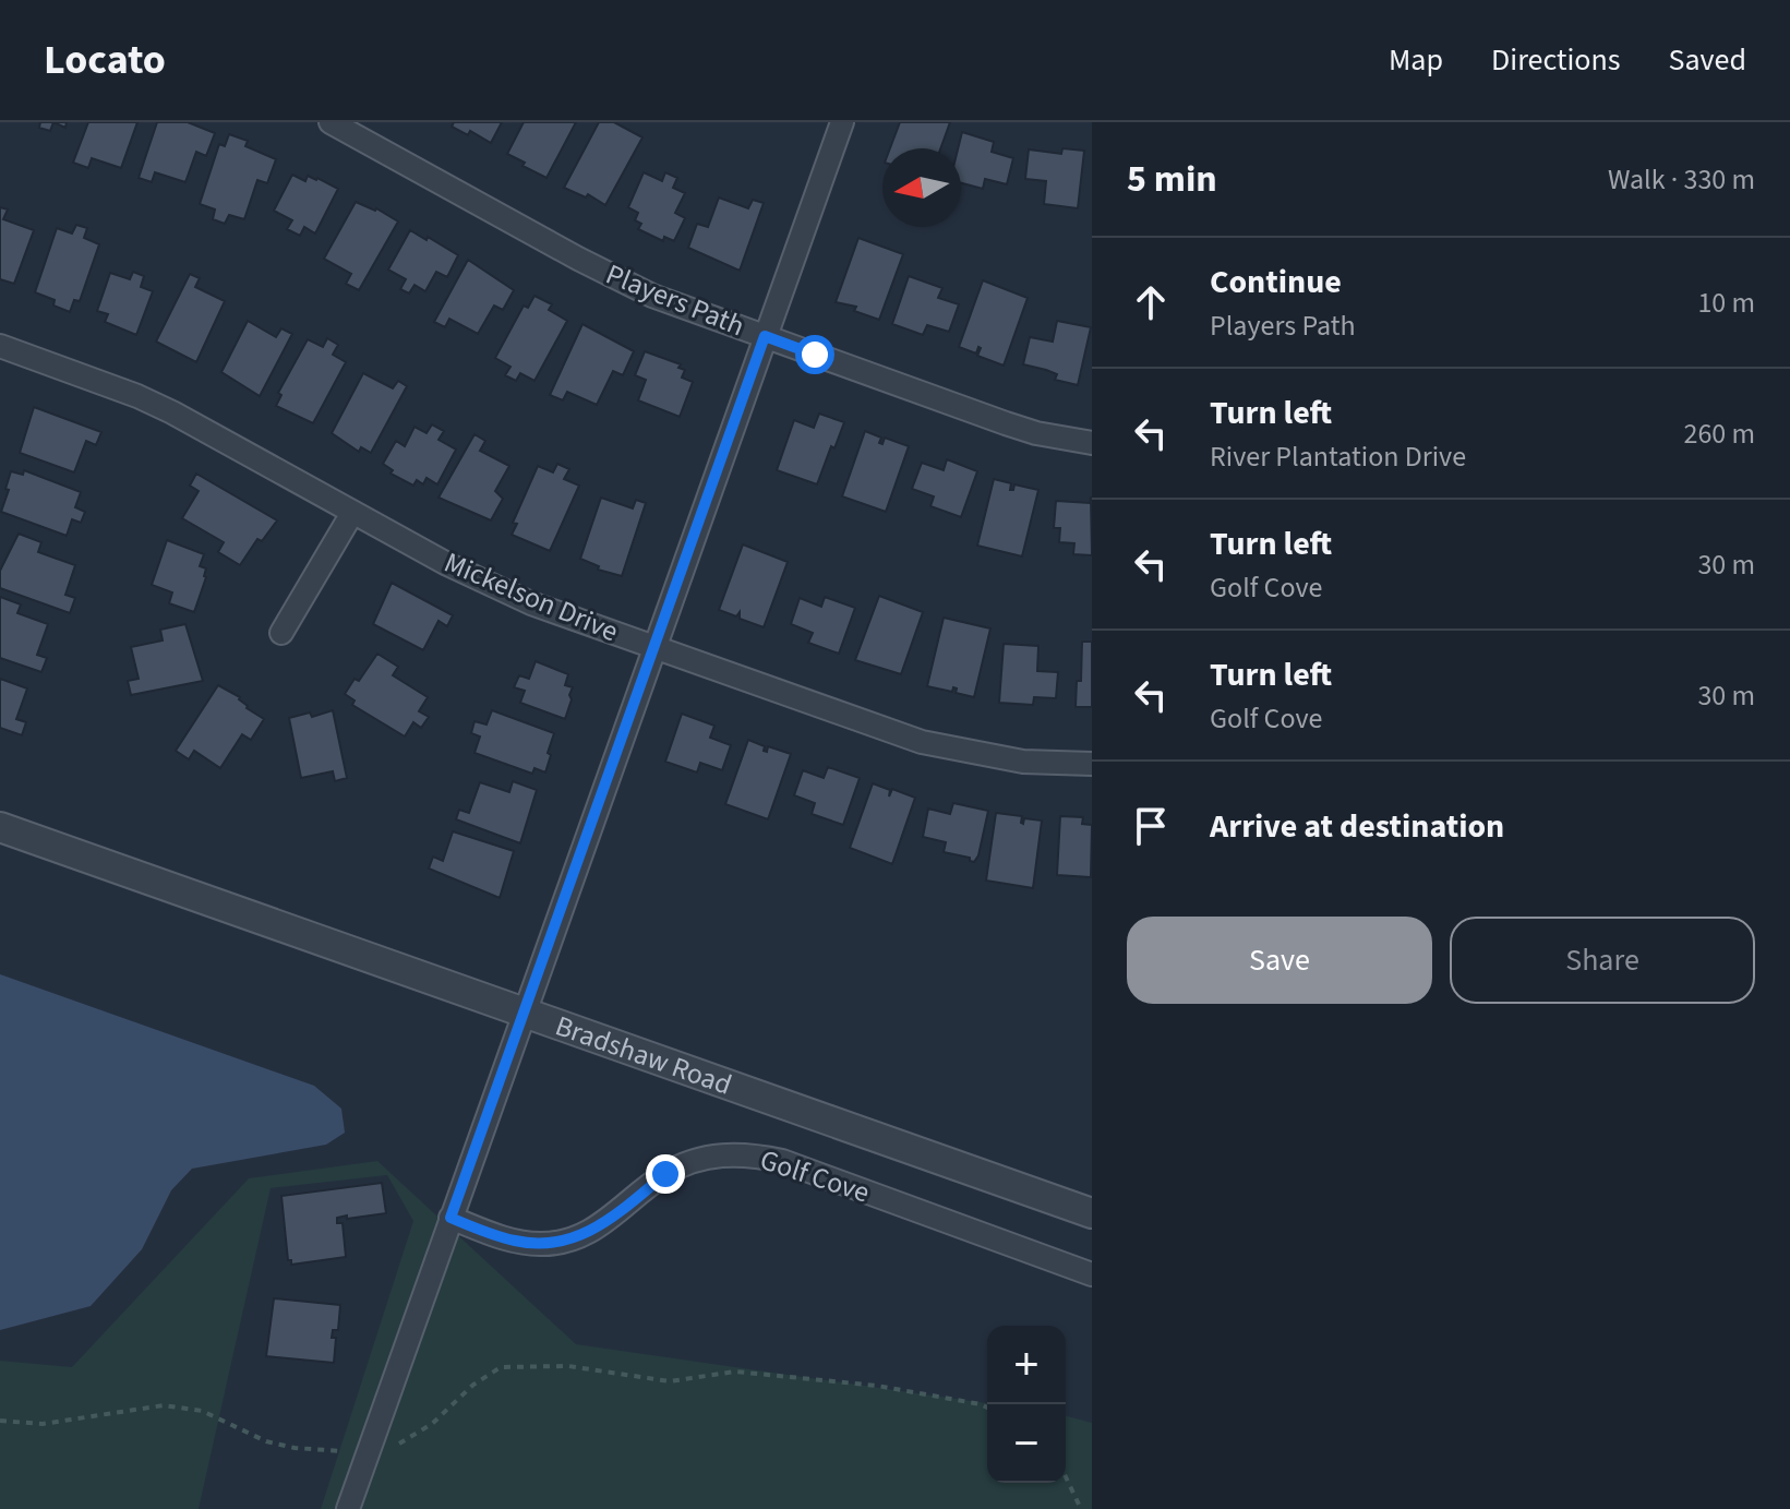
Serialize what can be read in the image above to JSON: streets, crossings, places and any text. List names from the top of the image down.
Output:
{
  "streets": {
    "street": [
      "Players Path",
      "Mickelson Drive",
      "Bradshaw Road",
      "Golf Cove"
    ]
  },
  "north": "left",
  "page": {
    "header": "Locato",
    "nav": ["Map", "Directions", "Saved"],
    "heading": ["5 min", "Walk · 330 m"],
    "list": [
      ["Continue", "Players Path", "10 m"],
      ["Turn left", "River Plantation Drive", "260 m"],
      ["Turn left", "Golf Cove", "30 m"],
      ["Turn left", "Golf Cove", "30 m"],
      "Arrive at destination"
    ],
    "buttons": ["Save", "Share"],
    "map_buttons": ["+", "−"]
  }
}
